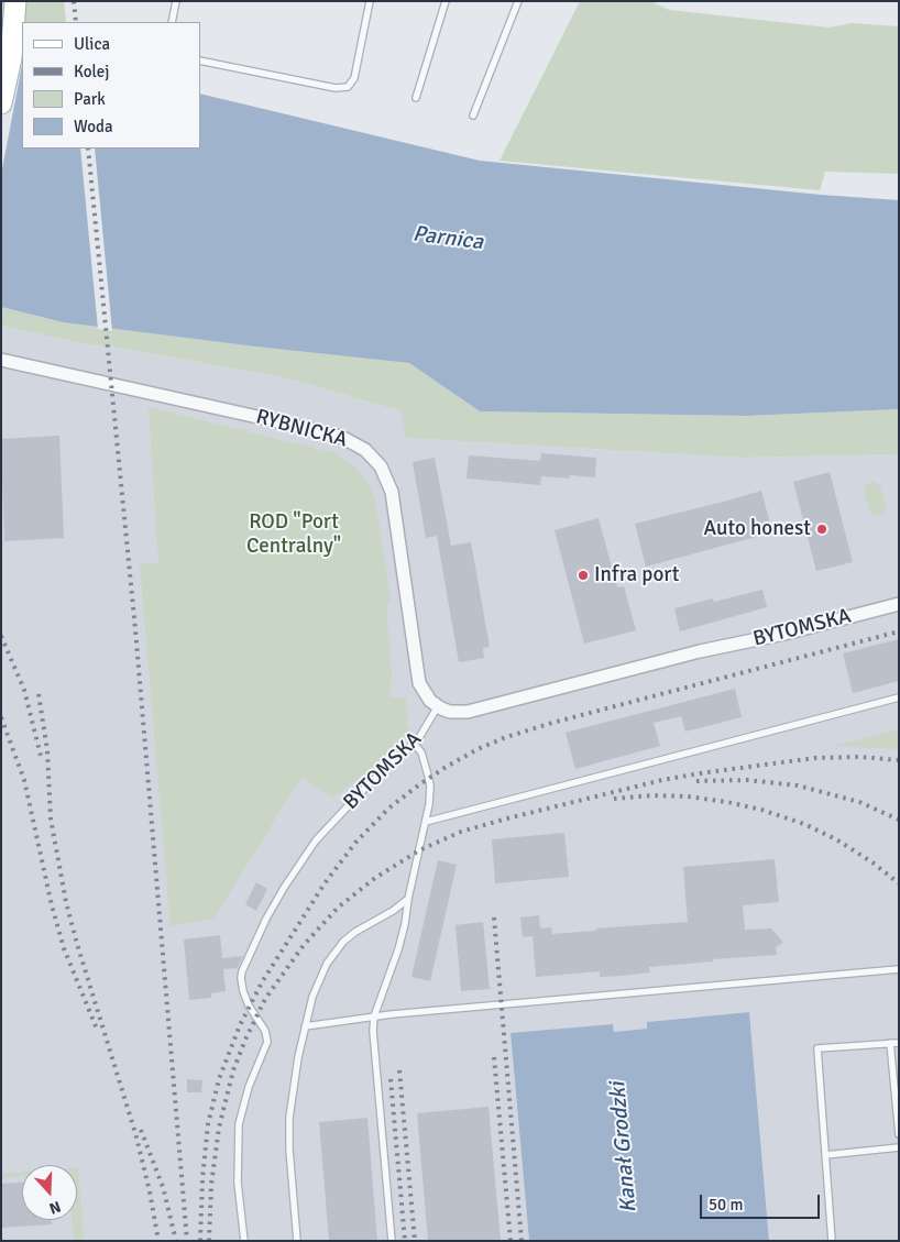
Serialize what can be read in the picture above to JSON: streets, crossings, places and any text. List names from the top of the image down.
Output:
{
  "streets": {
    "street": ["RYBNICKA", "BYTOMSKA"]
  },
  "crossings": [
    ["RYBNICKA", "BYTOMSKA"]
  ],
  "water": ["Parnica", "Kanał Grodzki"],
  "parks": ["ROD \"Port Centralny\""],
  "places": ["Auto honest", "Infra port"],
  "legend": [
    "Ulica",
    "Kolej",
    "Park",
    "Woda"
  ],
  "scale_bar": "50 m",
  "north": "bottom"
}
